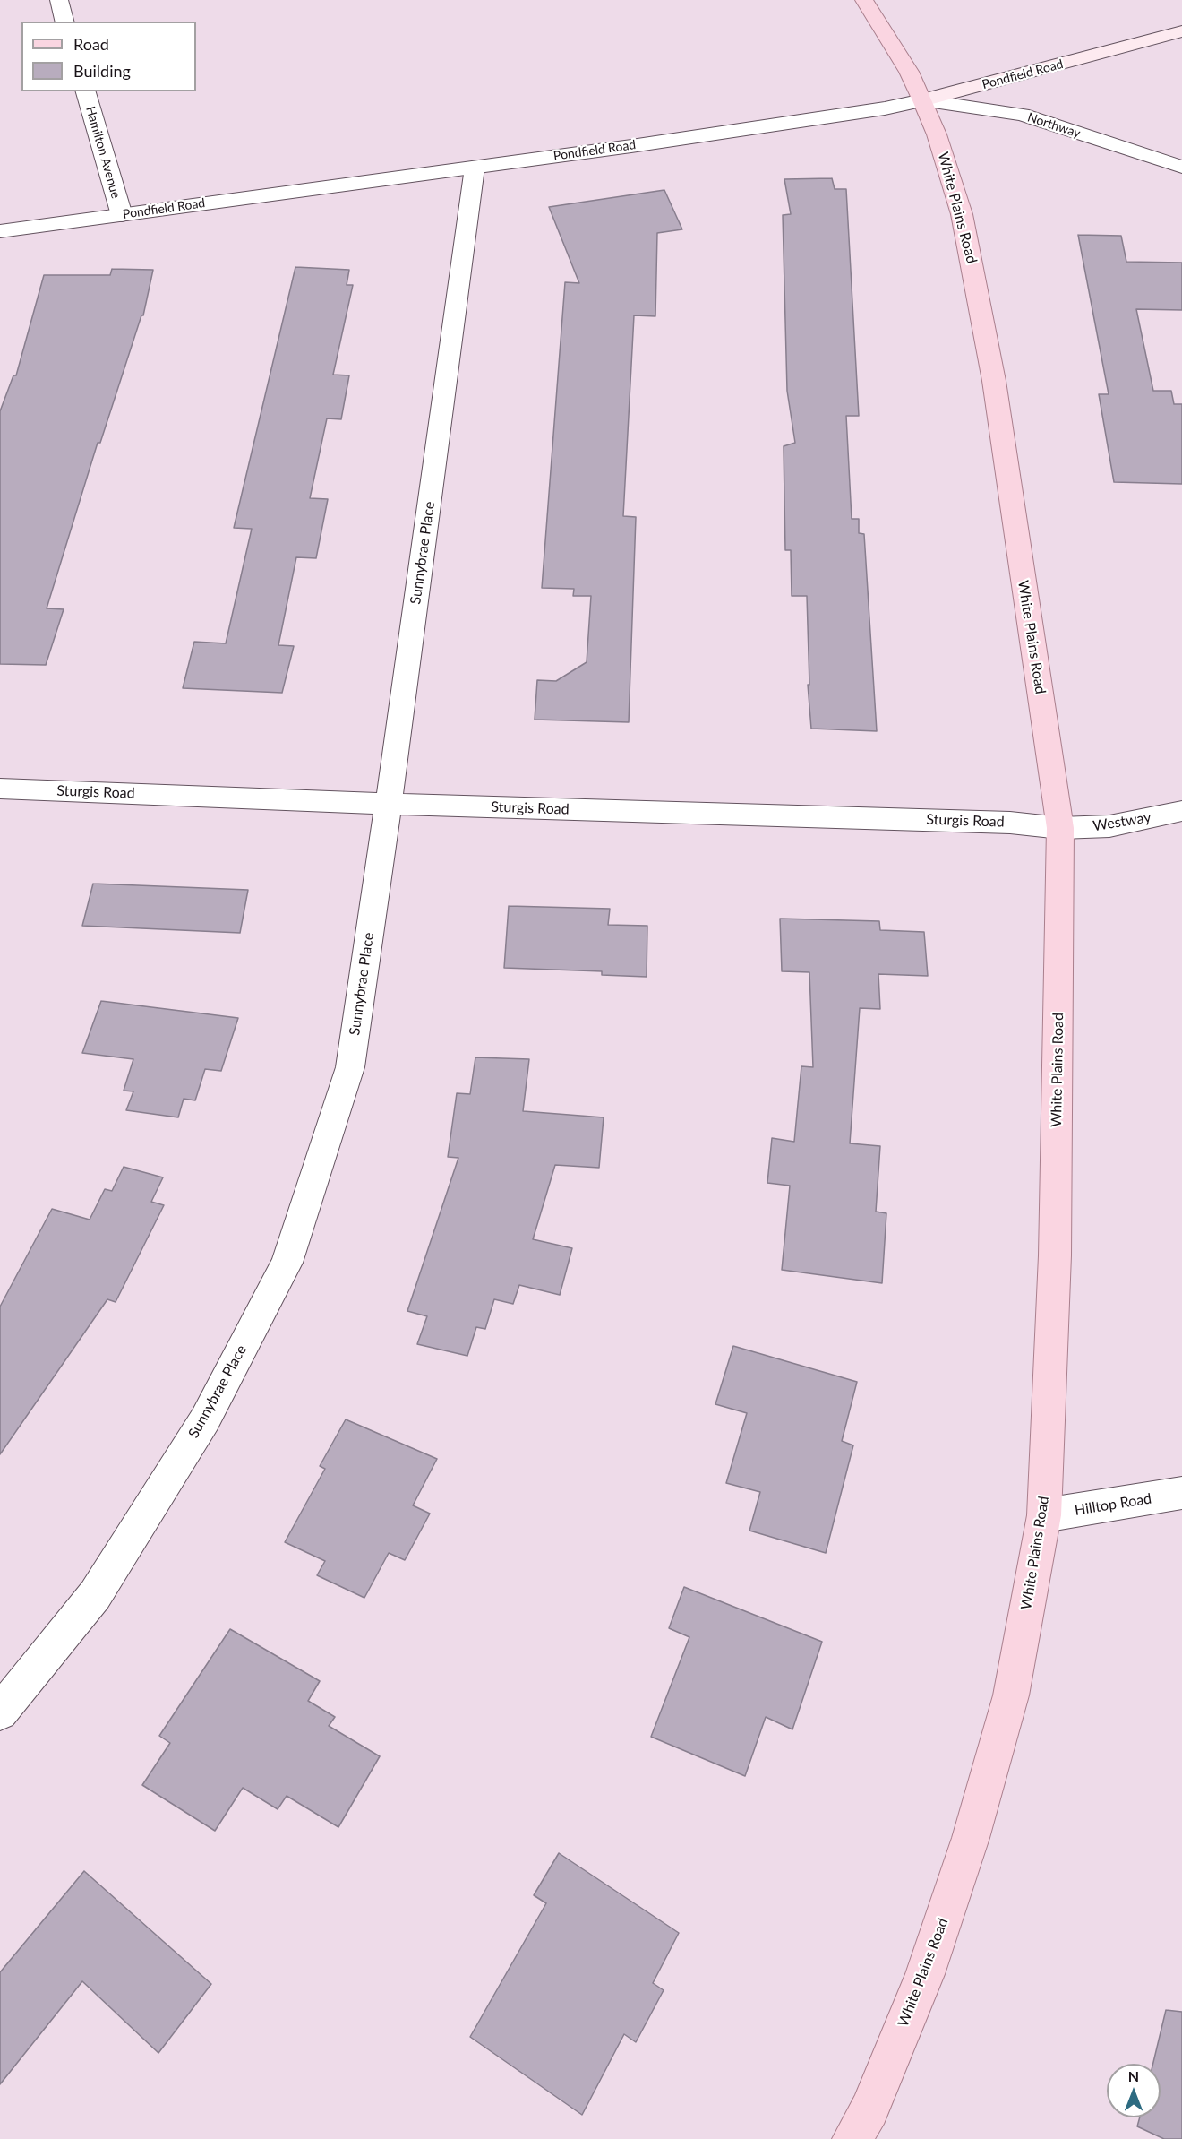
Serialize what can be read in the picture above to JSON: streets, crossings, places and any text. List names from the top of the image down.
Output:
{
  "streets": {
    "main road": ["Pondfield Road", "White Plains Road"],
    "street": [
      "Northway",
      "Hamilton Avenue",
      "Sunnybrae Place",
      "Sturgis Road",
      "Westway",
      "Hilltop Road"
    ]
  },
  "crossings": [
    ["Pondfield Road", "Northway"],
    ["Pondfield Road", "Hamilton Avenue"],
    ["Pondfield Road", "White Plains Road"],
    ["Pondfield Road", "Sunnybrae Place"],
    ["Northway", "White Plains Road"],
    ["White Plains Road", "Sturgis Road"],
    ["White Plains Road", "Westway"],
    ["White Plains Road", "Hilltop Road"],
    ["Sunnybrae Place", "Sturgis Road"],
    ["Sturgis Road", "Westway"]
  ],
  "legend": ["Road", "Building"],
  "north": "top"
}
